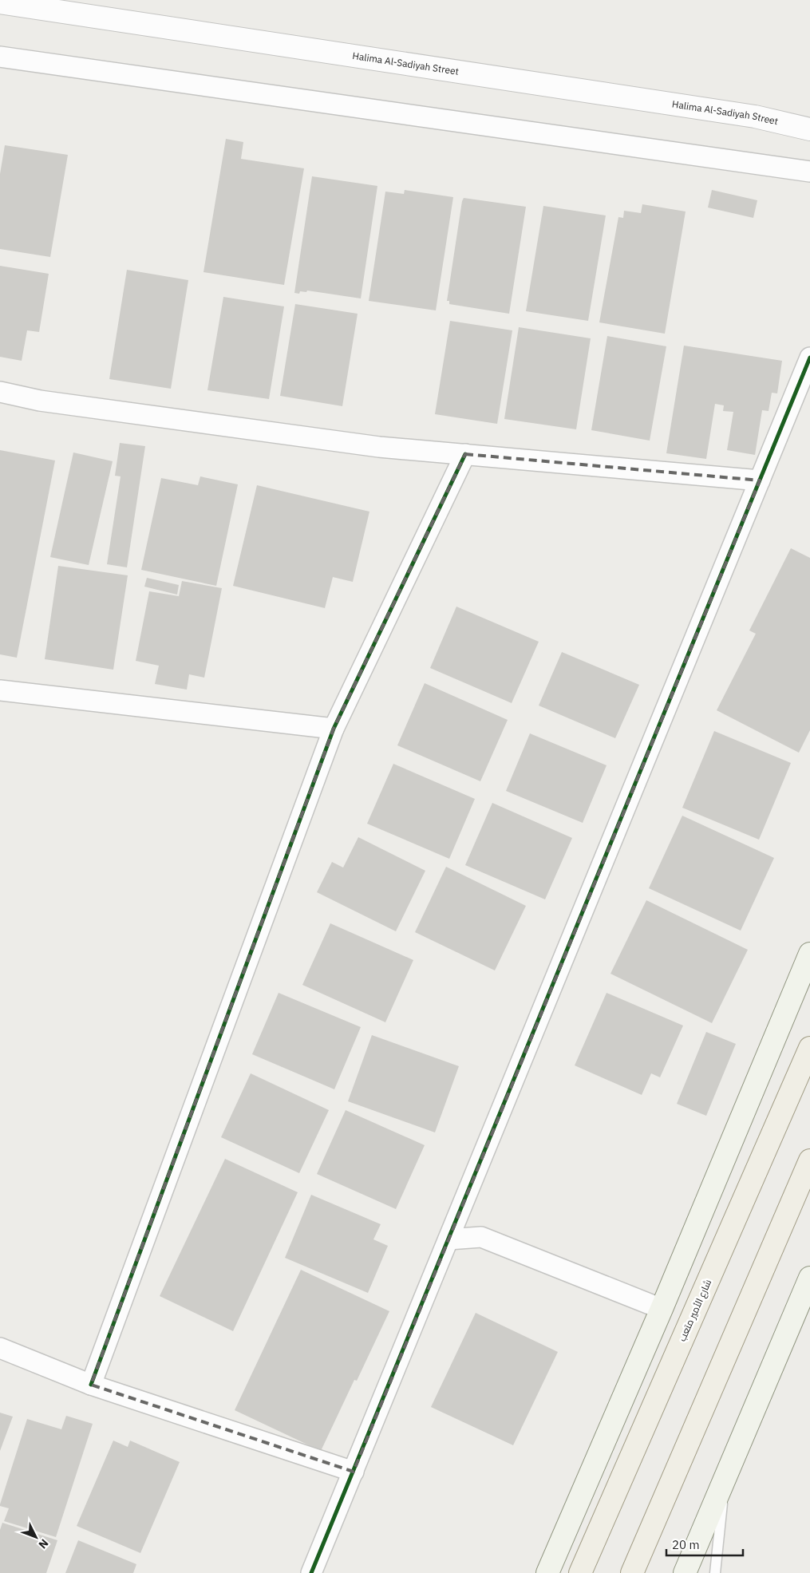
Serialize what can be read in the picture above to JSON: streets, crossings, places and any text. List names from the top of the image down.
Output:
{
  "streets": {
    "main road": ["شارع الأمير متعب"],
    "street": ["Halima Al-Sadiyah Street"]
  },
  "scale_bar": "20 m",
  "north": "bottom right"
}
